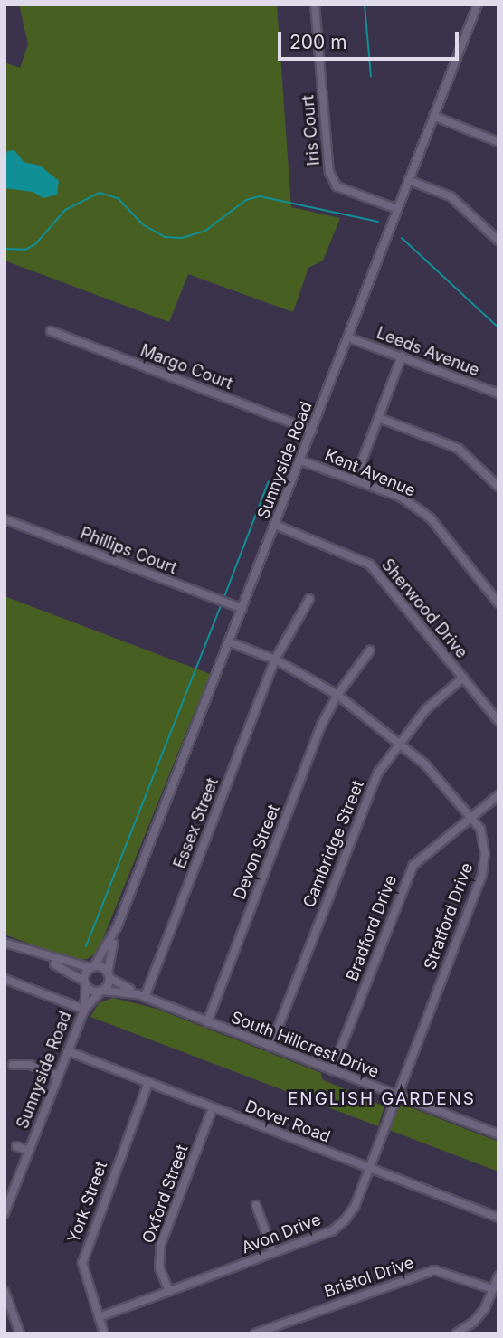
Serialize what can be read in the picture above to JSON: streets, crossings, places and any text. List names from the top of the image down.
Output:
{
  "streets": {
    "street": [
      "Iris Court",
      "Leeds Avenue",
      "Margo Court",
      "Sunnyside Road",
      "Kent Avenue",
      "Phillips Court",
      "Sherwood Drive",
      "Essex Street",
      "Cambridge Street",
      "Devon Street",
      "Stratford Drive",
      "Bradford Drive",
      "South Hillcrest Drive",
      "Dover Road",
      "Oxford Street",
      "York Street",
      "Avon Drive",
      "Bristol Drive"
    ]
  },
  "crossings": [
    ["Iris Court", "Sunnyside Road"],
    ["Leeds Avenue", "Sunnyside Road"],
    ["Margo Court", "Sunnyside Road"],
    ["Sunnyside Road", "Kent Avenue"],
    ["Sunnyside Road", "Phillips Court"],
    ["Sunnyside Road", "Sherwood Drive"],
    ["Sunnyside Road", "Stratford Drive"],
    ["Sunnyside Road", "Dover Road"],
    ["Sherwood Drive", "Cambridge Street"],
    ["Essex Street", "Stratford Drive"],
    ["Essex Street", "South Hillcrest Drive"],
    ["Cambridge Street", "Stratford Drive"],
    ["Cambridge Street", "South Hillcrest Drive"],
    ["Devon Street", "Stratford Drive"],
    ["Devon Street", "South Hillcrest Drive"],
    ["Stratford Drive", "Bradford Drive"],
    ["Stratford Drive", "South Hillcrest Drive"],
    ["Stratford Drive", "Avon Drive"],
    ["Bradford Drive", "South Hillcrest Drive"],
    ["South Hillcrest Drive", "Avon Drive"],
    ["Dover Road", "Oxford Street"],
    ["Dover Road", "York Street"],
    ["Dover Road", "Avon Drive"],
    ["Oxford Street", "Avon Drive"],
    ["York Street", "Avon Drive"]
  ],
  "districts": ["ENGLISH GARDENS"],
  "scale_bar": "200 m"
}
